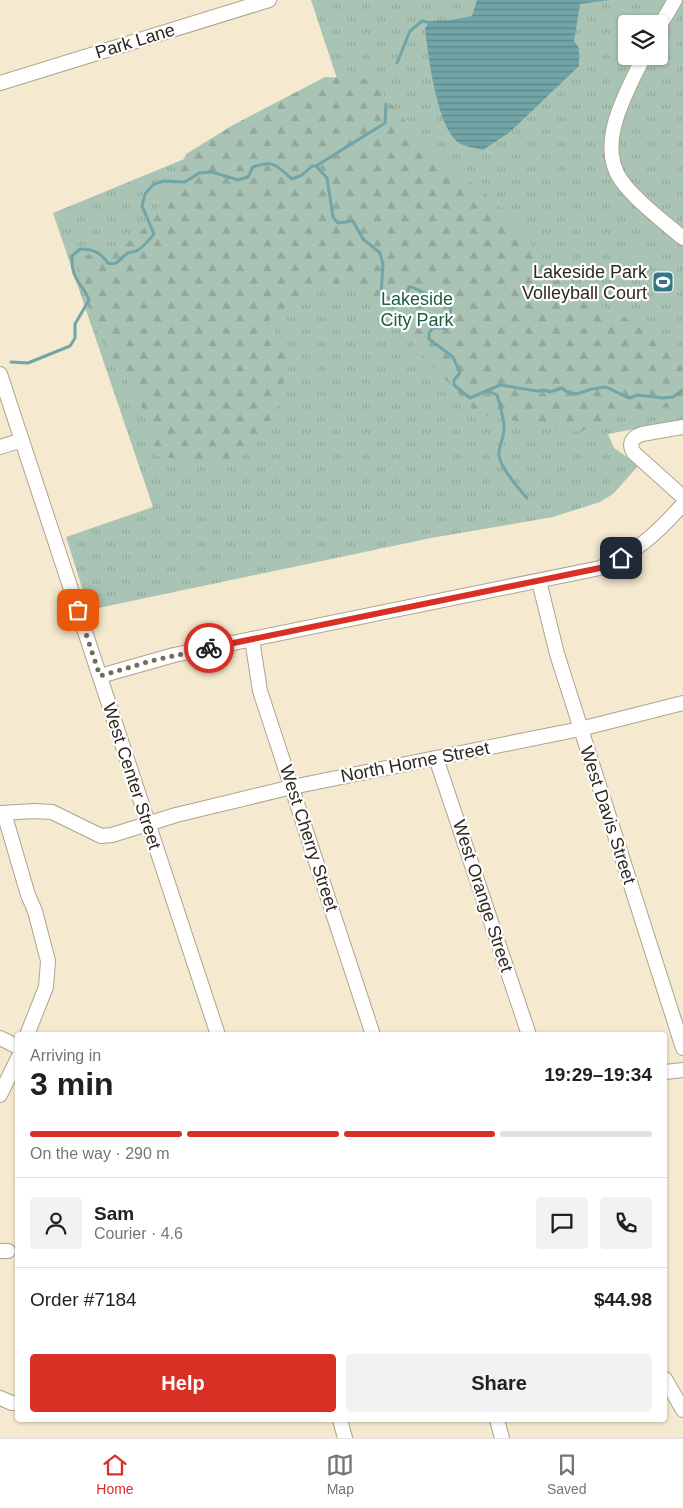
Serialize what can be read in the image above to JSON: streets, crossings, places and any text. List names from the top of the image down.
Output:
{
  "streets": {
    "street": [
      "Park Lane",
      "North Horne Street",
      "West Center Street",
      "West Davis Street",
      "West Cherry Street",
      "West Orange Street"
    ]
  },
  "crossings": [
    ["North Horne Street", "West Center Street"],
    ["North Horne Street", "West Davis Street"],
    ["North Horne Street", "West Cherry Street"],
    ["North Horne Street", "West Orange Street"]
  ],
  "parks": ["Lakeside City Park"],
  "places": {
    "sports": ["Lakeside Park Volleyball Court"]
  },
  "page": {
    "heading": ["3 min", "Arriving in", "19:29–19:34"],
    "panel": [
      "Sam",
      "Courier · 4.6",
      "Order #7184",
      "$44.98"
    ],
    "bar": "On the way · 290 m",
    "buttons": ["Help", "Share"],
    "tabs": ["Home", "Map", "Saved"]
  }
}
